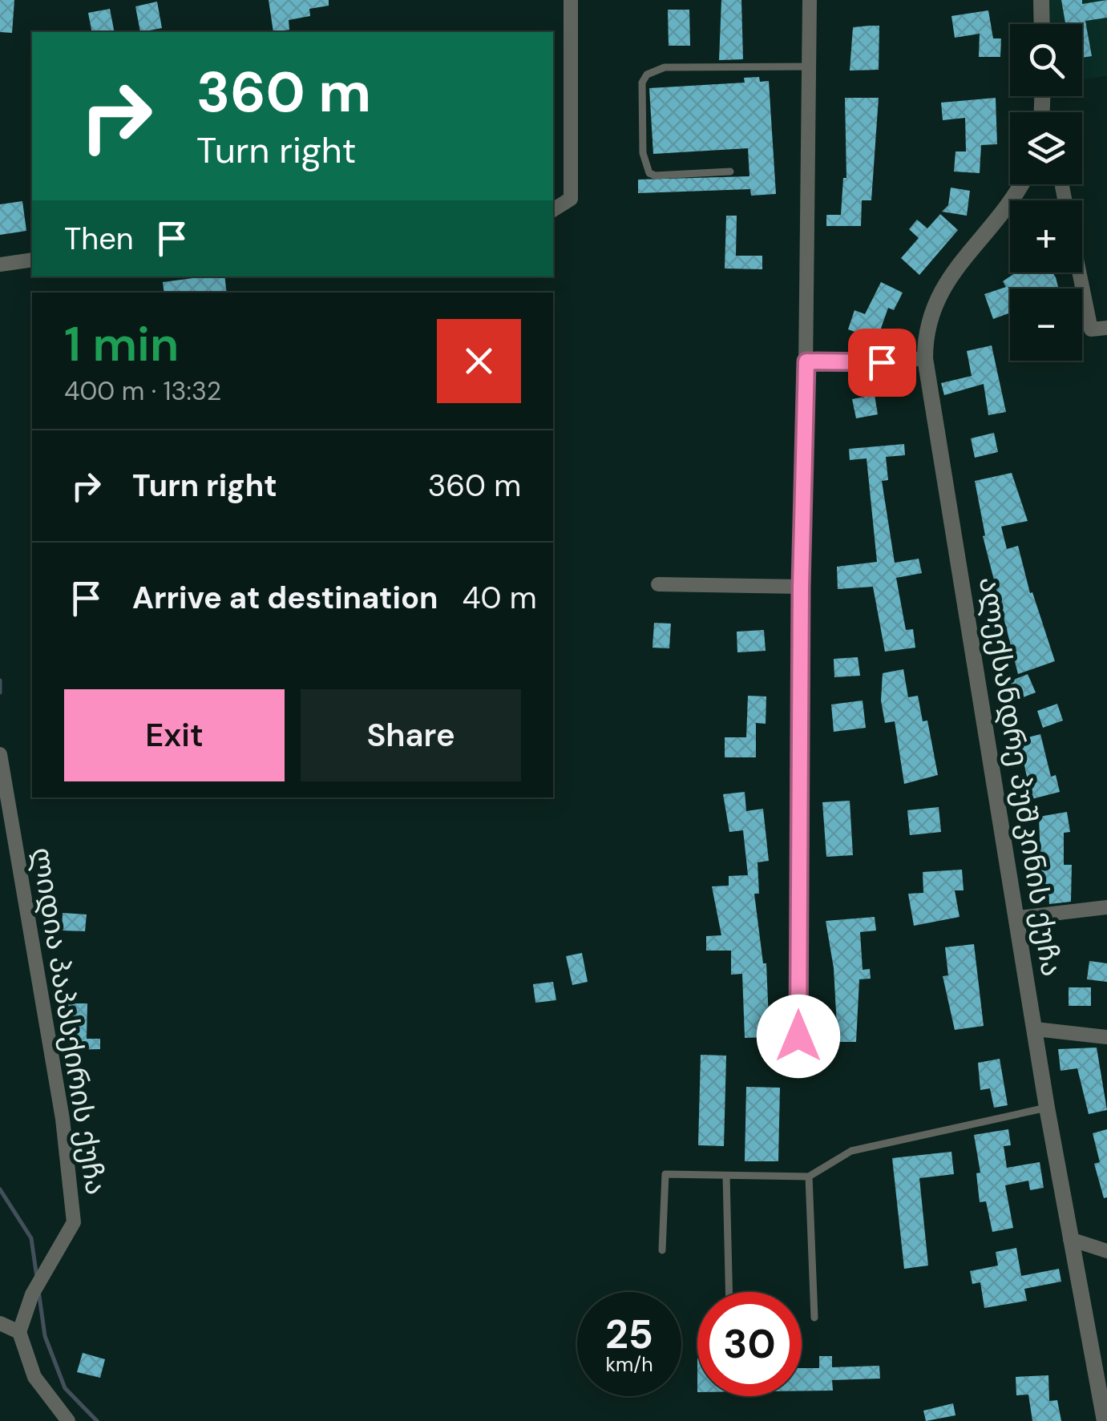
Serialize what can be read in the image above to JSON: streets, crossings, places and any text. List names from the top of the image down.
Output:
{
  "streets": {
    "street": ["ალექსანდრე პუშკინის ქუჩა", "ლიდია პაპასქირის ქუჩა"]
  },
  "page": {
    "map_buttons": ["+", "−"],
    "turn": ["360 m", "Turn right"],
    "then": "Then",
    "heading": ["1 min", "400 m · 13:32"],
    "list": [
      {
        "name": "Turn right",
        "value": "360 m"
      },
      {
        "name": "Arrive at destination",
        "value": "40 m"
      }
    ],
    "buttons": ["Exit", "Share"],
    "speed": "25 km/h",
    "limit": "30"
  }
}
